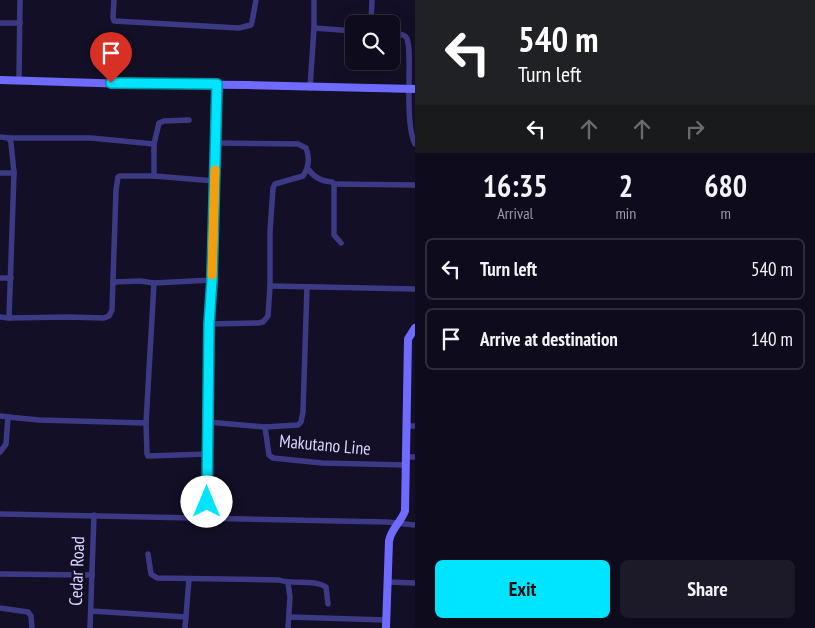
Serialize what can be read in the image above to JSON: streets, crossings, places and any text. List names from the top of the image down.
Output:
{
  "streets": {
    "street": ["Makutano Line", "Cedar Road"]
  },
  "page": {
    "turn": ["540 m", "Turn left"],
    "eta": [
      "16:35",
      "Arrival",
      "2",
      "min",
      "680",
      "m"
    ],
    "list": [
      {
        "name": "Turn left",
        "value": "540 m"
      },
      {
        "name": "Arrive at destination",
        "value": "140 m"
      }
    ],
    "buttons": ["Exit", "Share"]
  }
}
